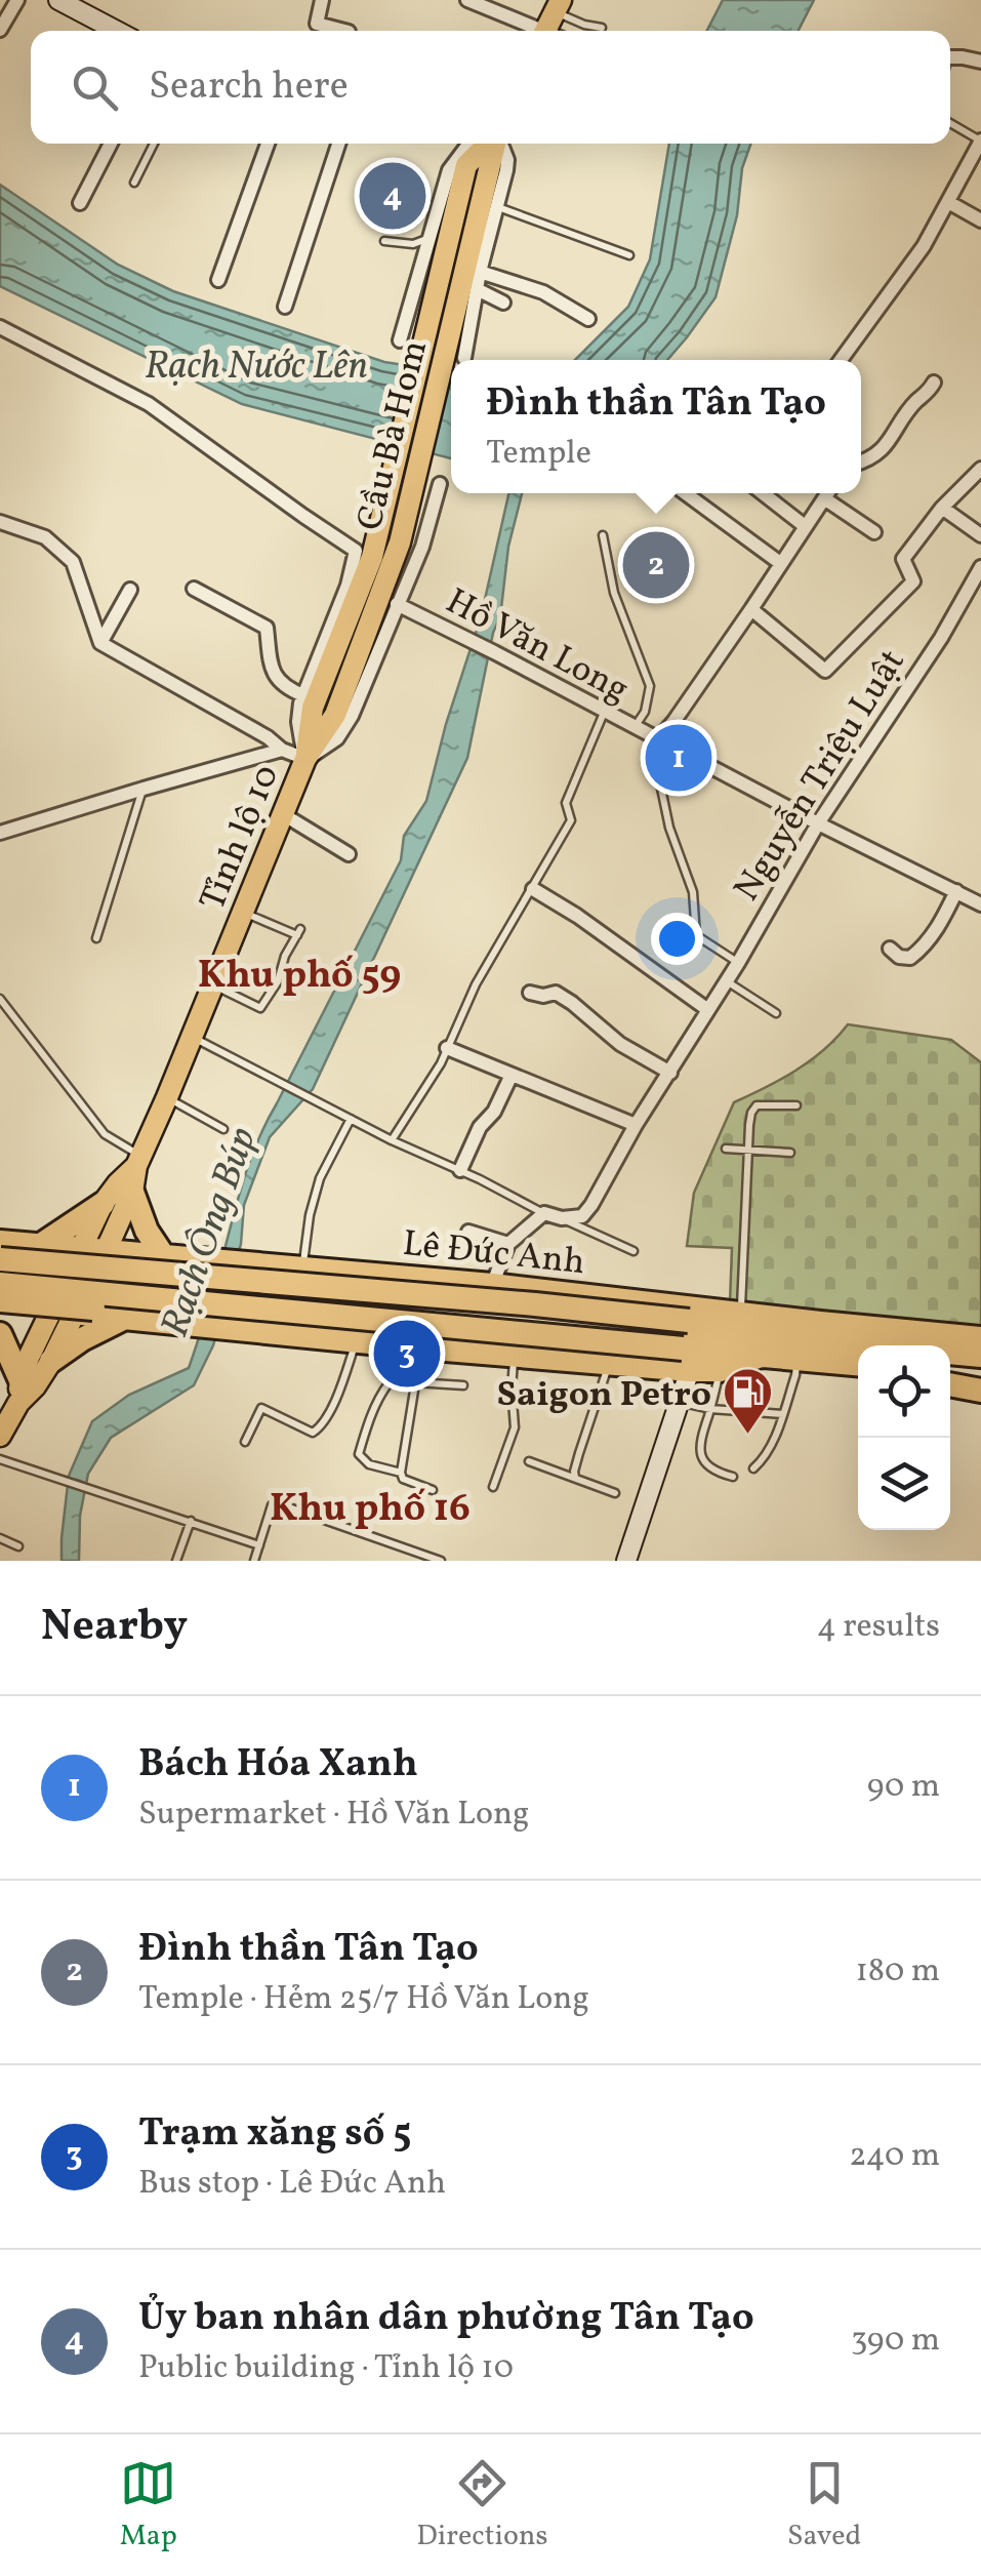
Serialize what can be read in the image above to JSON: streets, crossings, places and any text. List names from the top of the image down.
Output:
{
  "streets": {
    "highway": ["Lê Đức Anh"],
    "main road": ["Cầu Bà Hom", "Tỉnh lộ 10"],
    "street": ["Hồ Văn Long", "Nguyễn Triệu Luật"]
  },
  "crossings": [
    ["Cầu Bà Hom", "Tỉnh lộ 10"],
    ["Hồ Văn Long", "Nguyễn Triệu Luật"],
    ["Hồ Văn Long", "Tỉnh lộ 10"],
    ["Tỉnh lộ 10", "Lê Đức Anh"]
  ],
  "districts": ["Khu phố 59", "Khu phố 16"],
  "water": ["Rạch Nước Lên", "Rạch Ông Búp"],
  "places": {
    "fuel station": ["Saigon Petro"]
  },
  "page": {
    "search": "Search here",
    "pins": [
      "4",
      "2",
      "1",
      "3"
    ],
    "popup": ["Đình thần Tân Tạo", "Temple"],
    "heading": ["Nearby", "4 results"],
    "list": [
      {
        "mark": "1",
        "name": "Bách Hóa Xanh",
        "note": "Supermarket · Hồ Văn Long",
        "value": "90 m"
      },
      {
        "mark": "2",
        "name": "Đình thần Tân Tạo",
        "note": "Temple · Hẻm 25/7 Hồ Văn Long",
        "value": "180 m"
      },
      {
        "mark": "3",
        "name": "Trạm xăng số 5",
        "note": "Bus stop · Lê Đức Anh",
        "value": "240 m"
      },
      {
        "mark": "4",
        "name": "Ủy ban nhân dân phường Tân Tạo",
        "note": "Public building · Tỉnh lộ 10",
        "value": "390 m"
      }
    ],
    "nav": ["Map", "Directions", "Saved"]
  }
}
